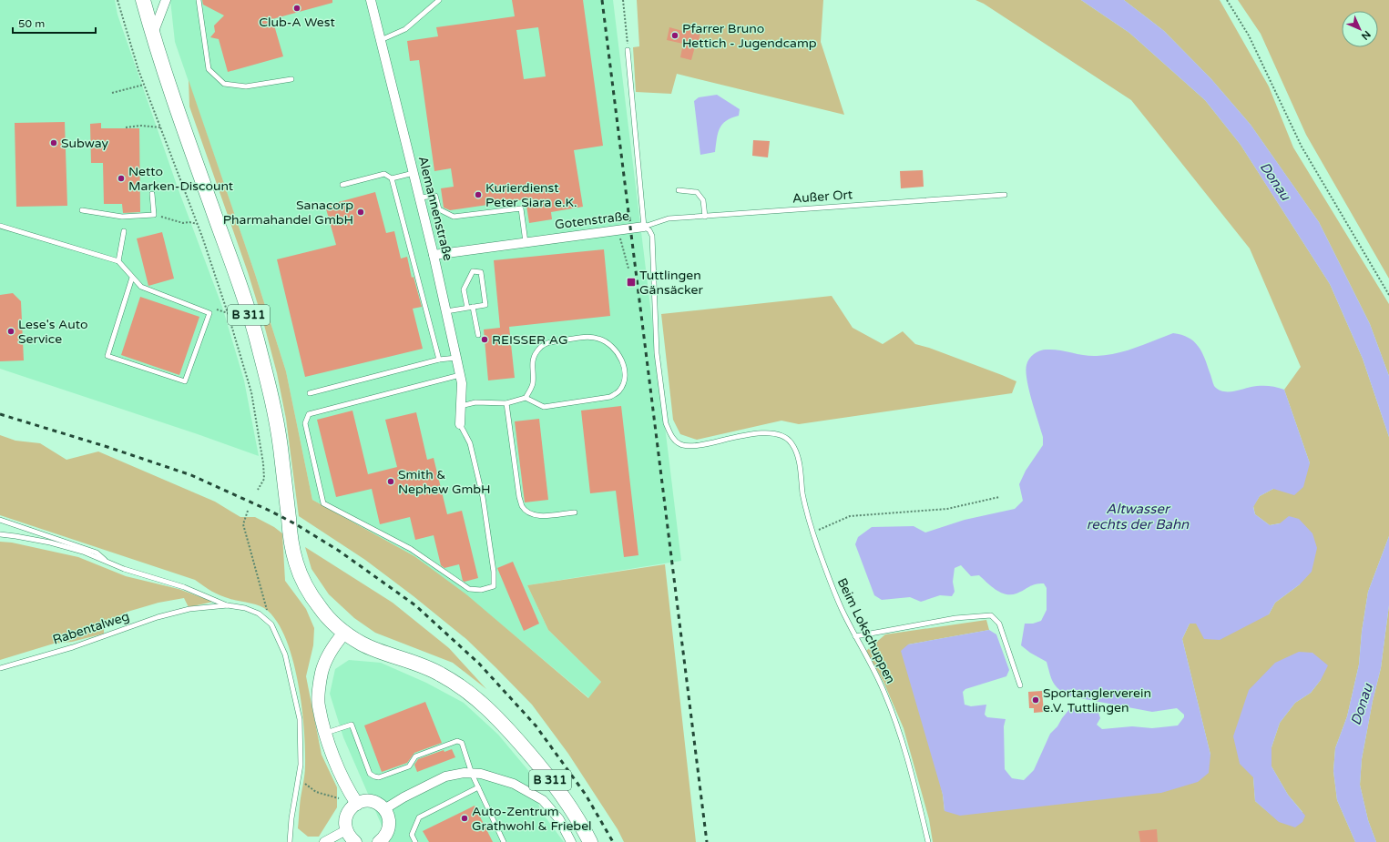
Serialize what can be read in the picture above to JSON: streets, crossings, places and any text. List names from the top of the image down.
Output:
{
  "streets": {
    "main road": ["B 311"],
    "street": ["Alemannenstraße", "Gotenstraße"],
    "lane": ["Außer Ort", "Rabentalweg", "Beim Lokschuppen"]
  },
  "crossings": [
    ["Außer Ort", "Gotenstraße"],
    ["Außer Ort", "Beim Lokschuppen"],
    ["Alemannenstraße", "Gotenstraße"],
    ["Gotenstraße", "Beim Lokschuppen"]
  ],
  "water": ["Donau", "Altwasser rechts der Bahn"],
  "places": {
    "other": [
      "Club-A West",
      "Pfarrer Bruno Hettich - Jugendcamp",
      "Subway",
      "Netto Marken-Discount",
      "Kurierdienst Peter Siara e.K.",
      "Sanacorp Pharmahandel GmbH",
      "Lese's Auto Service",
      "REISSER AG",
      "Smith & Nephew GmbH",
      "Sportanglerverein e.V. Tuttlingen",
      "Auto-Zentrum Grathwohl & Friebel"
    ],
    "transit": ["Tuttlingen Gänsäcker"]
  },
  "scale_bar": "50 m",
  "north": "bottom right"
}
